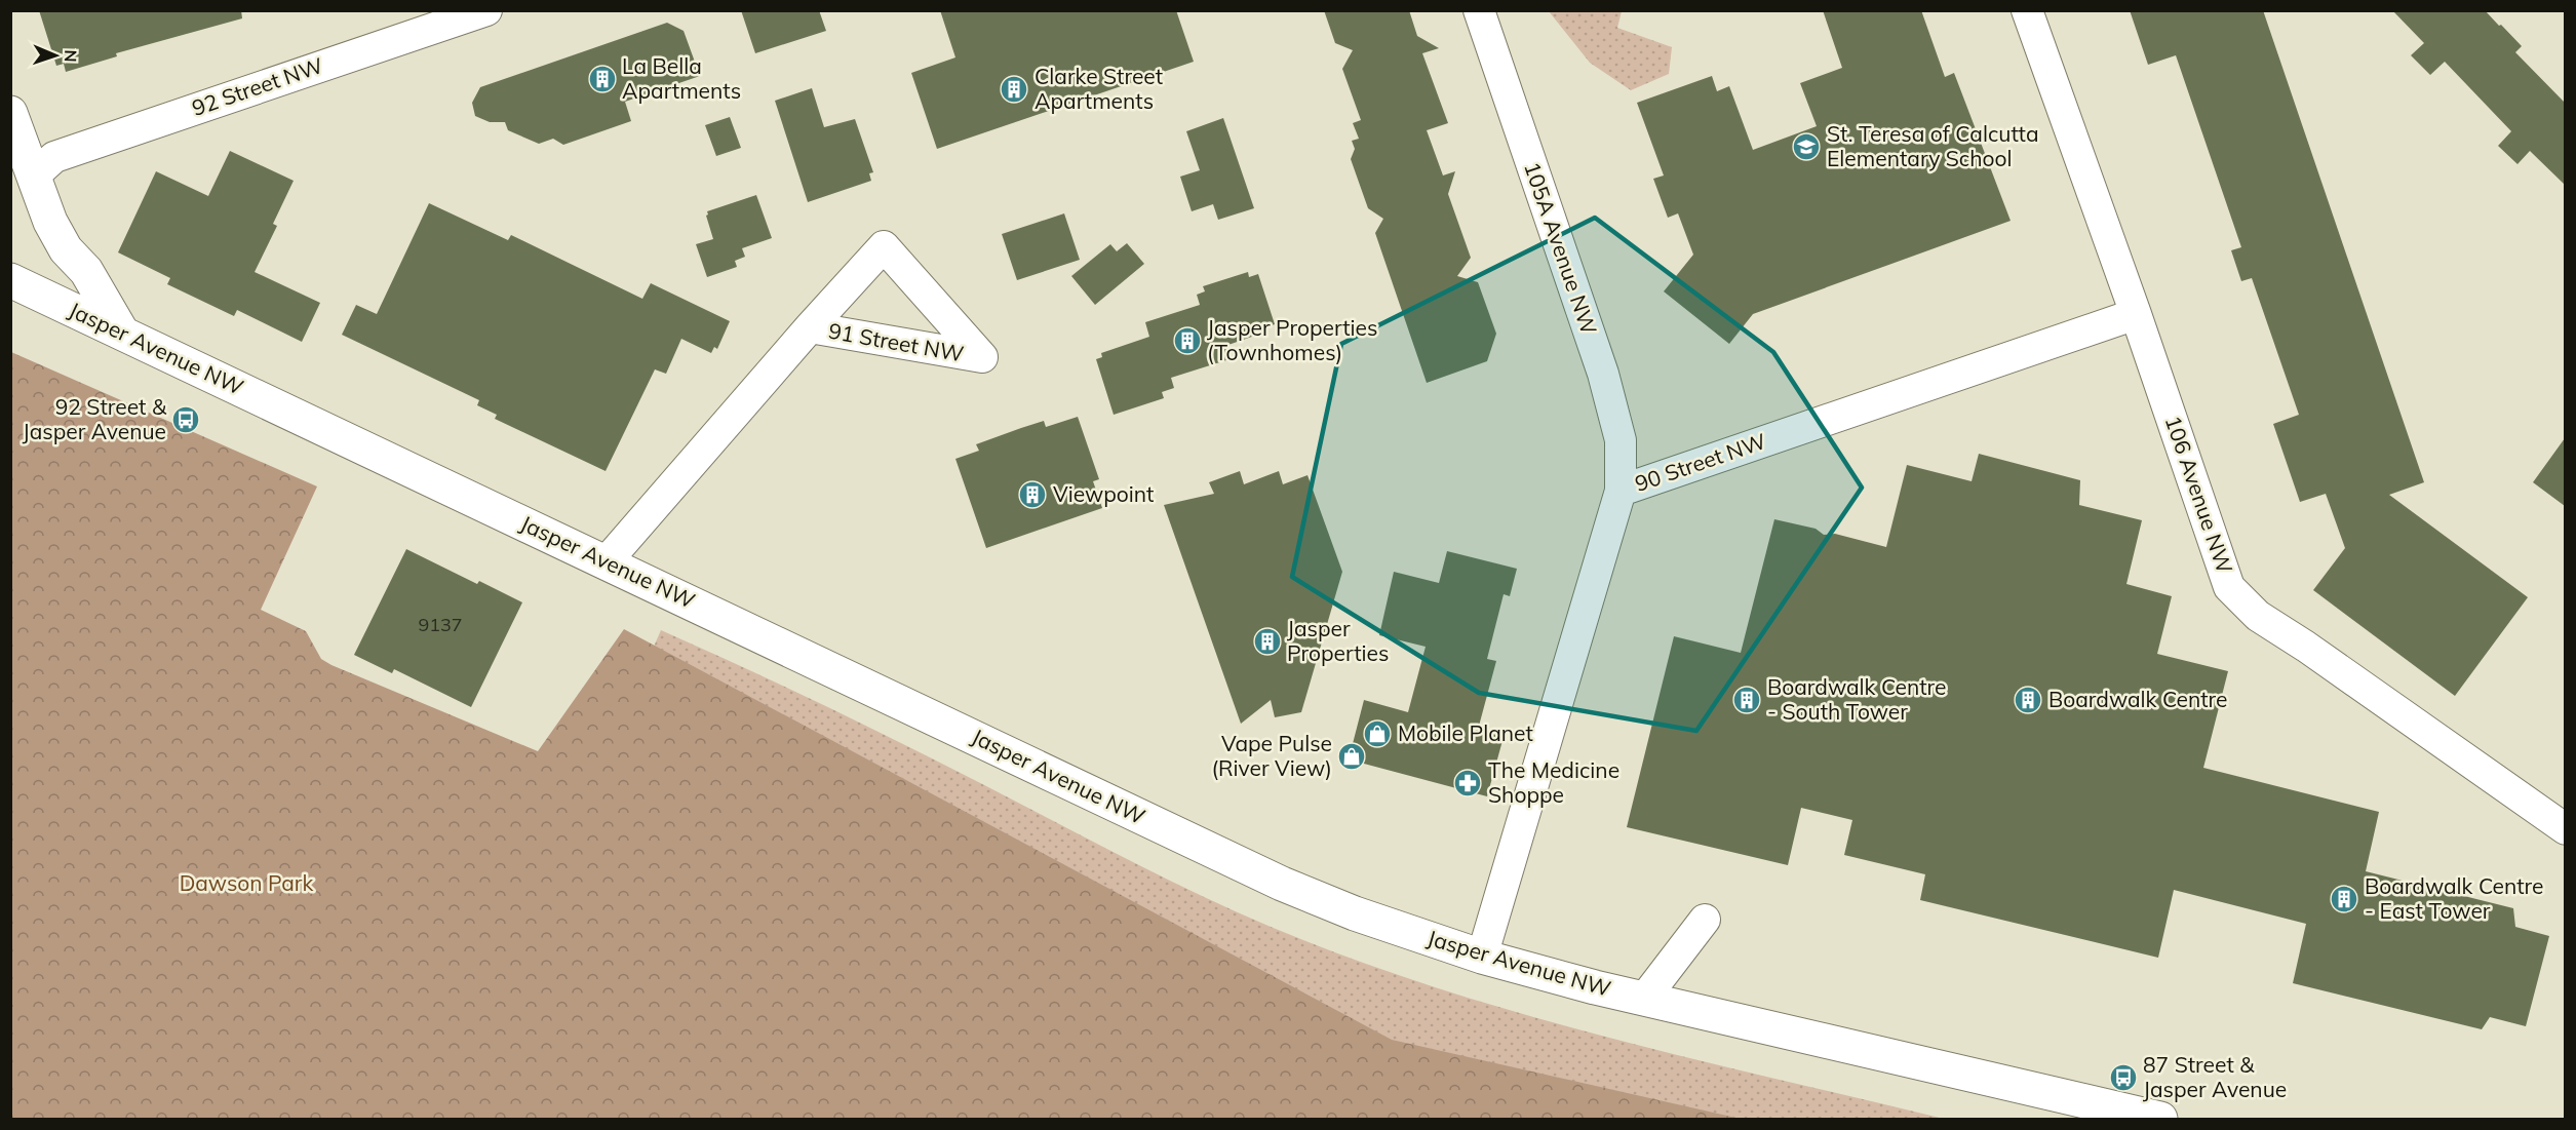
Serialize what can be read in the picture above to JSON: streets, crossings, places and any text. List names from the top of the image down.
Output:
{
  "streets": {
    "main road": ["Jasper Avenue NW"],
    "street": [
      "92 Street NW",
      "105A Avenue NW",
      "91 Street NW",
      "90 Street NW",
      "106 Avenue NW"
    ]
  },
  "crossings": [
    ["105A Avenue NW", "90 Street NW"],
    ["91 Street NW", "Jasper Avenue NW"],
    ["Jasper Avenue NW", "90 Street NW"],
    ["90 Street NW", "106 Avenue NW"]
  ],
  "parks": ["Dawson Park"],
  "places": {
    "building": [
      "La Bella Apartments",
      "Clarke Street Apartments",
      "Jasper Properties (Townhomes)",
      "Viewpoint",
      "Jasper Properties",
      "Boardwalk Centre - South Tower",
      "Boardwalk Centre",
      "Boardwalk Centre - East Tower"
    ],
    "school or university": ["St. Teresa of Calcutta Elementary School"],
    "bus stop": ["92 Street & Jasper Avenue", "87 Street & Jasper Avenue"],
    "shop": ["Mobile Planet", "Vape Pulse (River View)"],
    "pharmacy": ["The Medicine Shoppe"]
  },
  "house_numbers": ["9137"],
  "north": "right"
}
